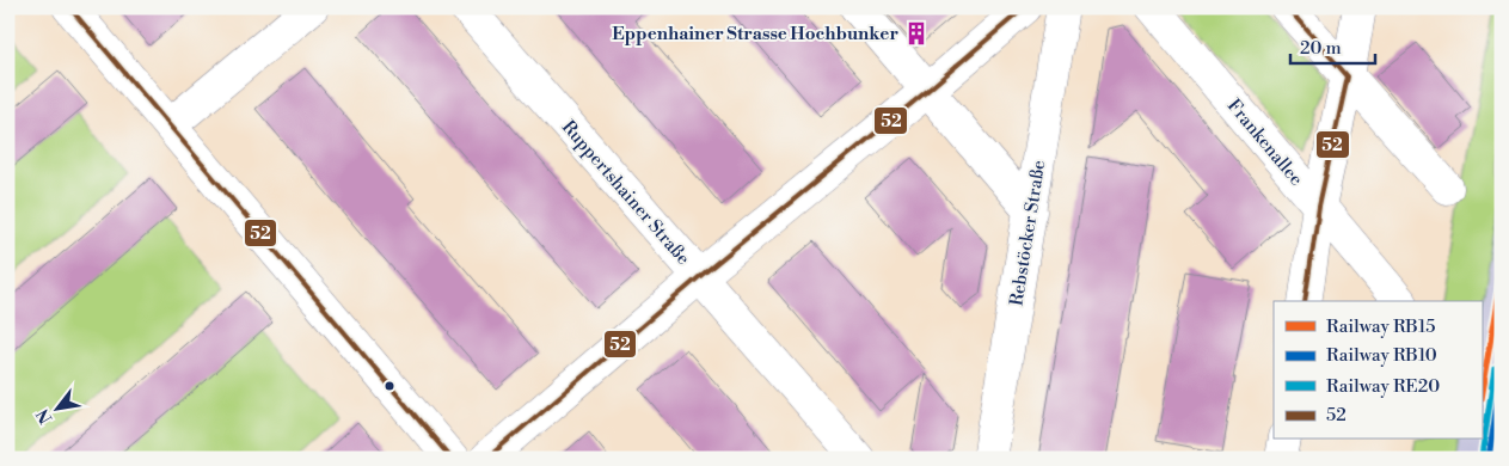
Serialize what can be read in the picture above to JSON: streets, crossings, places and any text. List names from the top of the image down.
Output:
{
  "streets": {
    "street": ["Frankenallee", "Ruppertshainer Straße", "Rebstöcker Straße"]
  },
  "places": {
    "building": ["Eppenhainer Strasse Hochbunker"]
  },
  "lines": [
    "transit line 52",
    "rail line RB15",
    "rail line RE20",
    "rail line RB10"
  ],
  "legend": [
    "Railway RB15",
    "Railway RB10",
    "Railway RE20",
    "52"
  ],
  "scale_bar": "20 m",
  "north": "bottom left"
}
